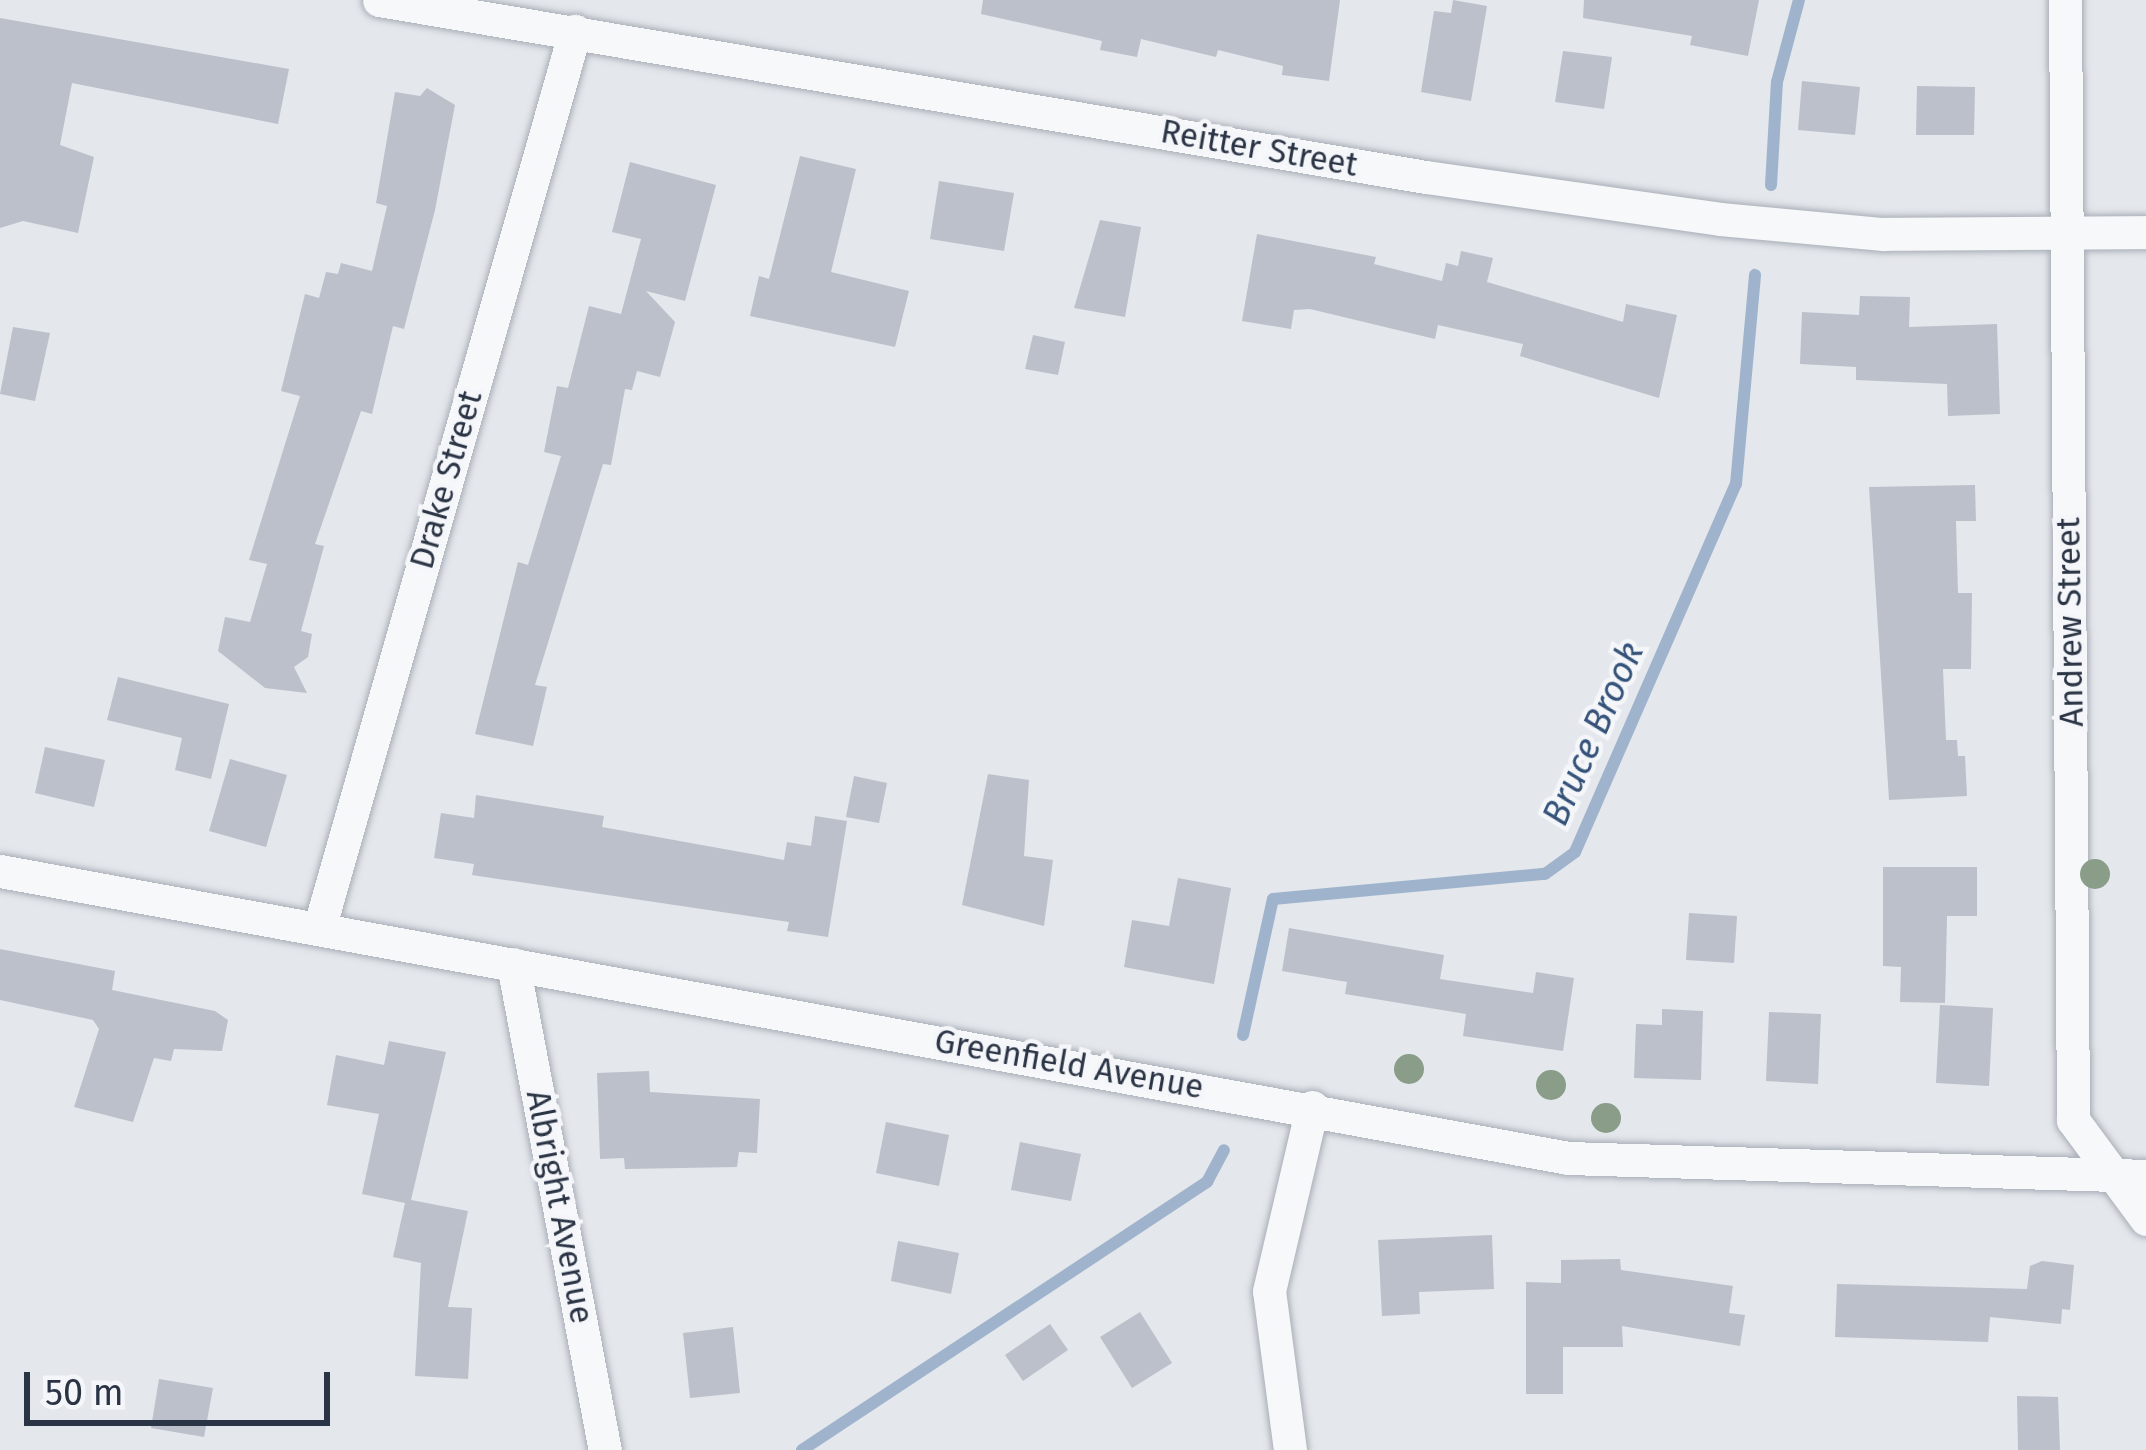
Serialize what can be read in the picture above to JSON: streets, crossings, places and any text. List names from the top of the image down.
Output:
{
  "streets": {
    "street": [
      "Reitter Street",
      "Drake Street",
      "Andrew Street",
      "Greenfield Avenue",
      "Albright Avenue"
    ]
  },
  "crossings": [
    ["Reitter Street", "Drake Street"],
    ["Reitter Street", "Andrew Street"],
    ["Drake Street", "Greenfield Avenue"],
    ["Andrew Street", "Greenfield Avenue"],
    ["Greenfield Avenue", "Albright Avenue"]
  ],
  "water": ["Bruce Brook"],
  "scale_bar": "50 m"
}
